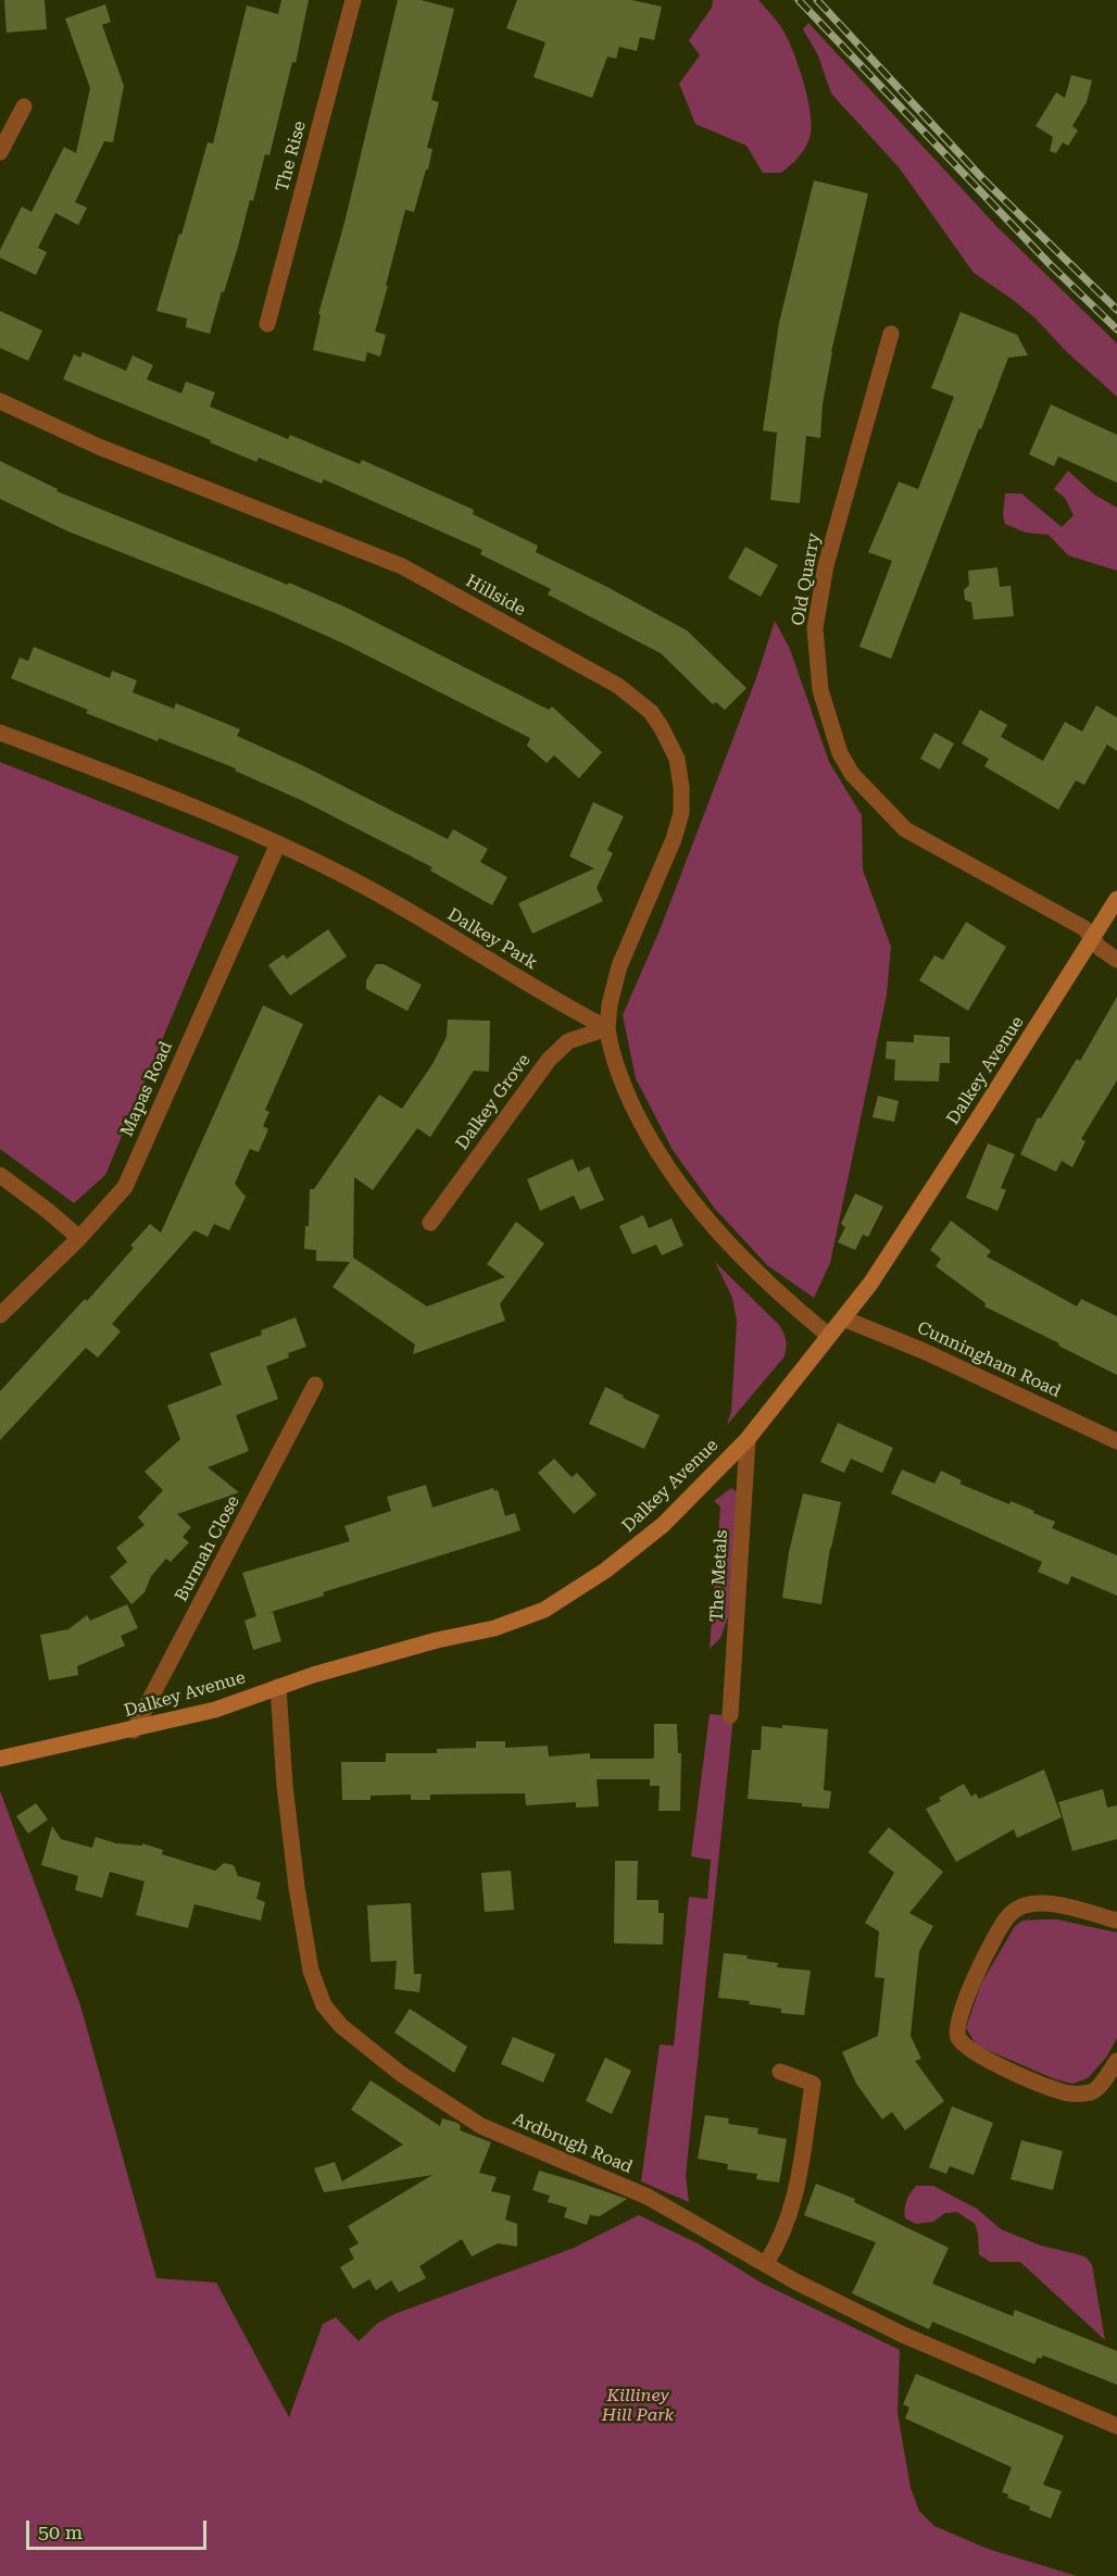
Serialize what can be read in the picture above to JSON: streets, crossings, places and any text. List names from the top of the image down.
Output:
{
  "streets": {
    "street": [
      "The Rise",
      "Old Quarry",
      "Hillside",
      "Dalkey Park",
      "Dalkey Avenue",
      "Mapas Road",
      "Dalkey Grove",
      "Cunningham Road",
      "Burmah Close",
      "The Metals",
      "Ardbrugh Road"
    ]
  },
  "crossings": [
    ["Old Quarry", "Dalkey Avenue"],
    ["Hillside", "Dalkey Park"],
    ["Hillside", "Dalkey Grove"],
    ["Dalkey Park", "Mapas Road"],
    ["Dalkey Park", "Dalkey Grove"],
    ["Dalkey Avenue", "Cunningham Road"],
    ["Dalkey Avenue", "Burmah Close"],
    ["Dalkey Avenue", "The Metals"],
    ["Dalkey Avenue", "Ardbrugh Road"]
  ],
  "parks": ["Killiney Hill Park"],
  "scale_bar": "50 m"
}
